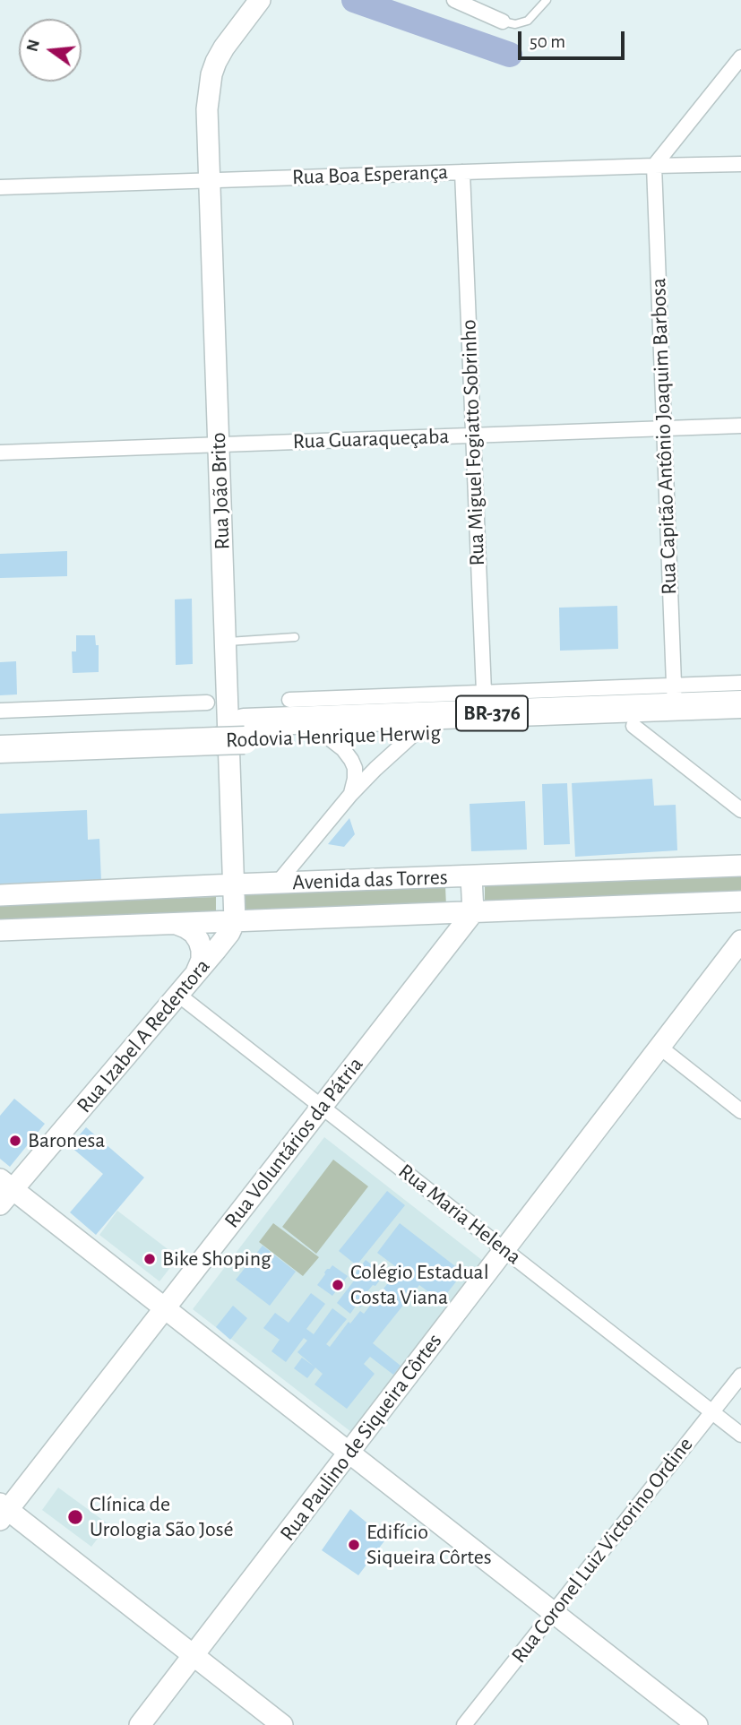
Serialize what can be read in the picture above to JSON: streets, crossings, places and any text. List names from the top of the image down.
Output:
{
  "streets": {
    "highway": ["BR-376", "Rodovia Henrique Herwig"],
    "street": [
      "Rua Boa Esperança",
      "Rua Capitão Antônio Joaquim Barbosa",
      "Rua Guaraqueçaba",
      "Rua Miguel Fogiatto Sobrinho",
      "Rua João Brito",
      "Avenida das Torres",
      "Rua Izabel A Redentora",
      "Rua Voluntários da Pátria",
      "Rua Maria Helena",
      "Rua Paulino de Siqueira Côrtes",
      "Rua Coronel Luiz Victorino Ordine"
    ]
  },
  "crossings": [
    ["Rua Boa Esperança", "Rua Capitão Antônio Joaquim Barbosa"],
    ["Rua Boa Esperança", "Rua Miguel Fogiatto Sobrinho"],
    ["Rua Boa Esperança", "Rua João Brito"],
    ["Rua Capitão Antônio Joaquim Barbosa", "Rua Guaraqueçaba"],
    ["Rua Capitão Antônio Joaquim Barbosa", "Rodovia Henrique Herwig"],
    ["Rua Guaraqueçaba", "Rua Miguel Fogiatto Sobrinho"],
    ["Rua Guaraqueçaba", "Rua João Brito"],
    ["Rua Miguel Fogiatto Sobrinho", "Rodovia Henrique Herwig"],
    ["Rua João Brito", "Avenida das Torres"],
    ["Rua João Brito", "Rua Izabel A Redentora"],
    ["Avenida das Torres", "Rua Izabel A Redentora"],
    ["Avenida das Torres", "Rua Voluntários da Pátria"],
    ["Rua Izabel A Redentora", "Rua Maria Helena"],
    ["Rua Voluntários da Pátria", "Rua Maria Helena"],
    ["Rua Maria Helena", "Rua Paulino de Siqueira Côrtes"],
    ["Rua Maria Helena", "Rua Coronel Luiz Victorino Ordine"]
  ],
  "places": [
    "Baronesa",
    "Bike Shoping",
    "Colégio Estadual Costa Viana",
    "Clínica de Urologia São José",
    "Edifício Siqueira Côrtes"
  ],
  "scale_bar": "50 m",
  "north": "left"
}
